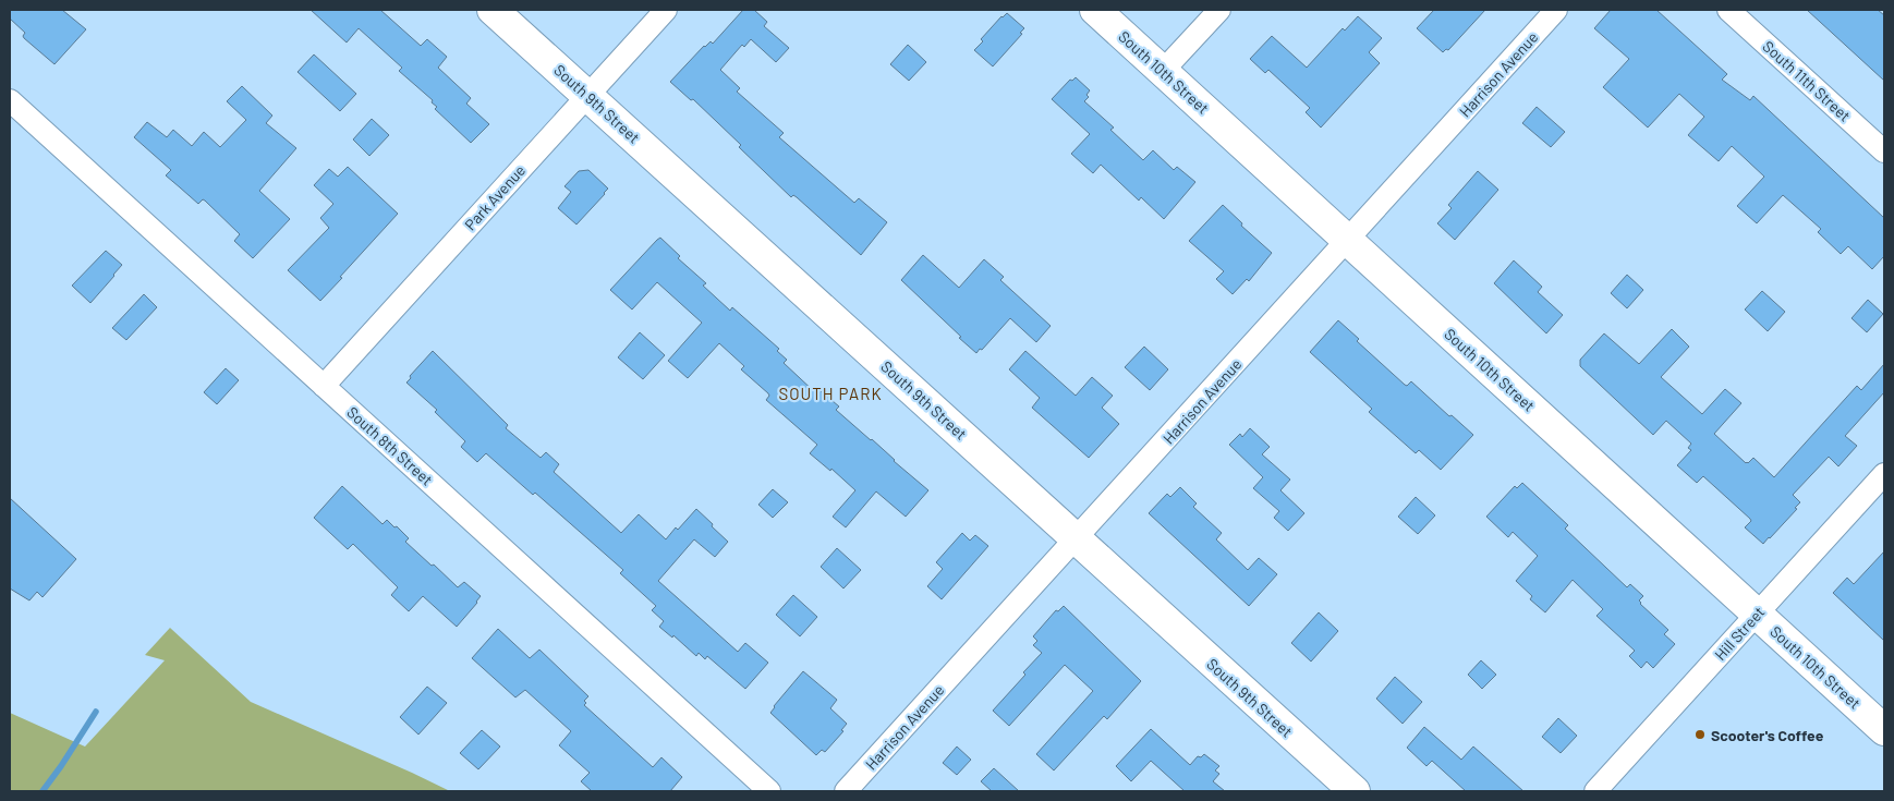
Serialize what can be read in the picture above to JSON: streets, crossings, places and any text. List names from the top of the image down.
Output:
{
  "streets": {
    "main road": ["South 10th Street", "South 9th Street"],
    "street": [
      "Harrison Avenue",
      "South 11th Street",
      "Park Avenue",
      "South 8th Street",
      "Hill Street"
    ]
  },
  "crossings": [
    ["South 10th Street", "Harrison Avenue"],
    ["South 10th Street", "Hill Street"],
    ["Harrison Avenue", "South 9th Street"],
    ["South 9th Street", "Park Avenue"],
    ["Park Avenue", "South 8th Street"]
  ],
  "districts": ["SOUTH PARK"],
  "places": ["Scooter's Coffee"]
}
